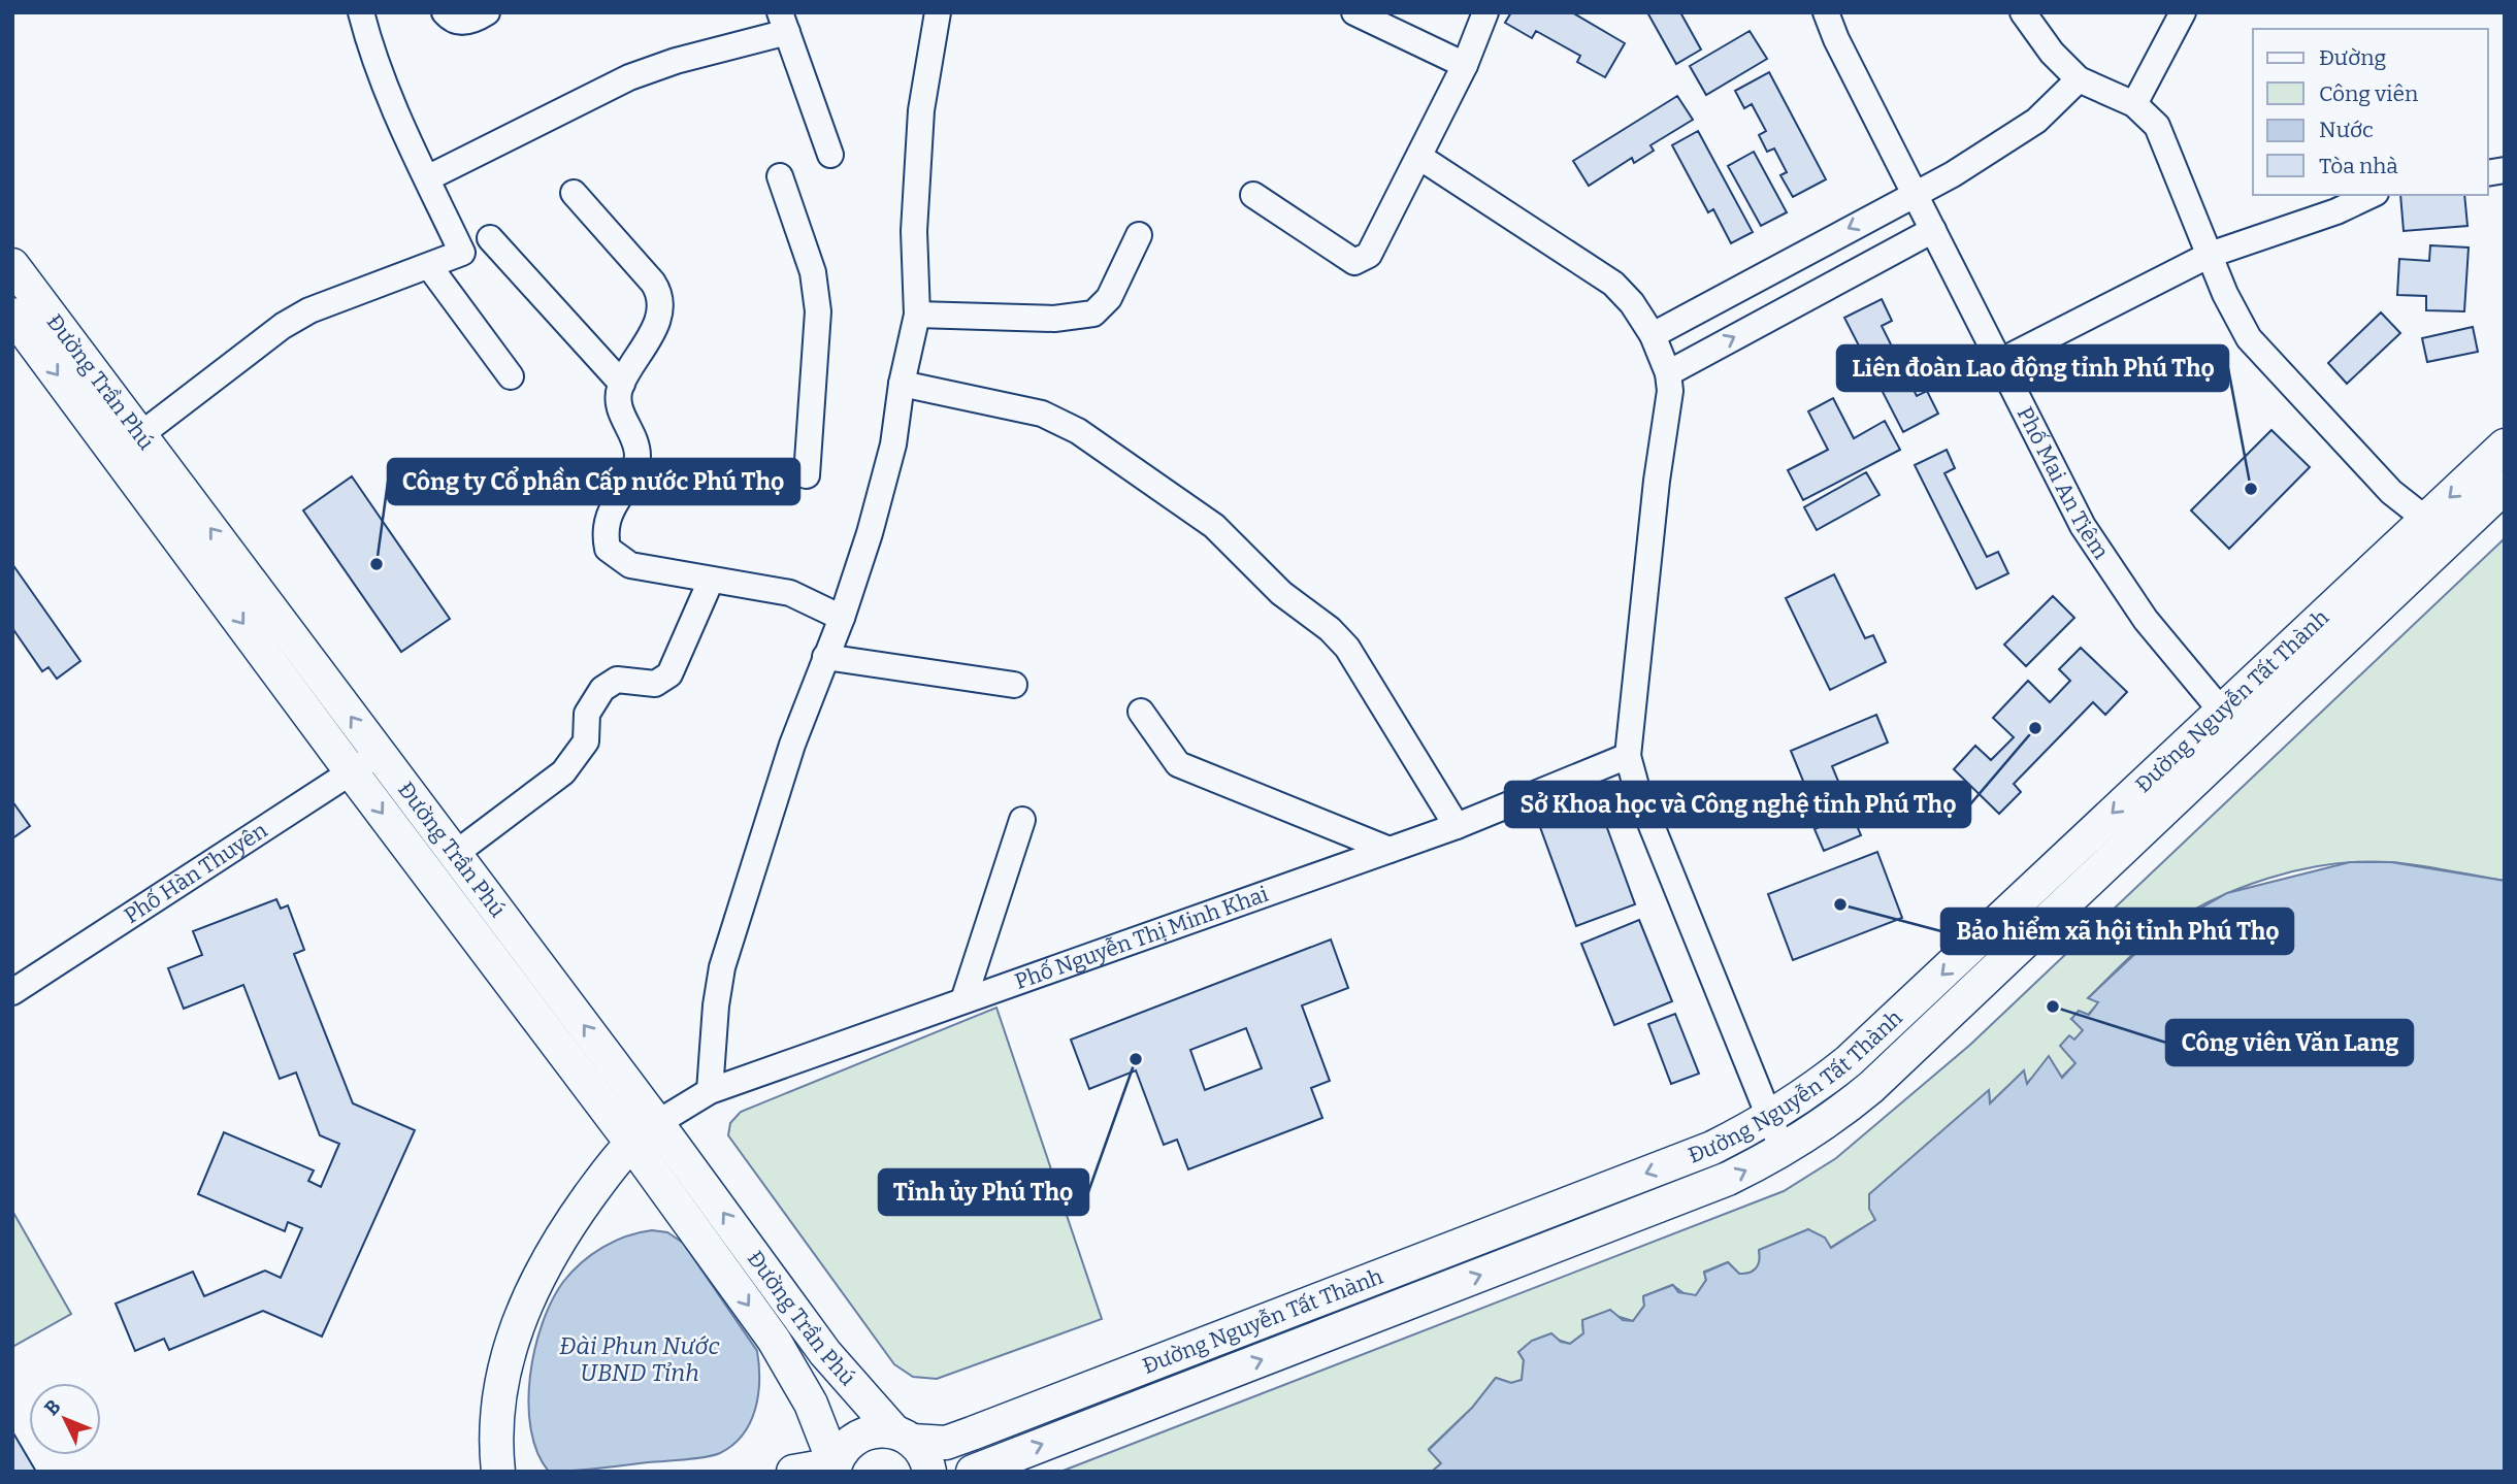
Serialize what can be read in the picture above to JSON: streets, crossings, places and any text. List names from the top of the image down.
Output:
{
  "streets": {
    "main road": ["Đường Trần Phú", "Đường Nguyễn Tất Thành"],
    "street": ["Phố Mai An Tiêm", "Phố Hàn Thuyên", "Phố Nguyễn Thị Minh Khai"]
  },
  "crossings": [
    ["Đường Trần Phú", "Đường Nguyễn Tất Thành"],
    ["Đường Trần Phú", "Phố Hàn Thuyên"],
    ["Đường Trần Phú", "Phố Nguyễn Thị Minh Khai"],
    ["Phố Mai An Tiêm", "Đường Nguyễn Tất Thành"]
  ],
  "water": ["Đài Phun Nước UBND Tỉnh"],
  "places": [
    "Liên đoàn Lao động tỉnh Phú Thọ",
    "Công ty Cổ phần Cấp nước Phú Thọ",
    "Sở Khoa học và Công nghệ tỉnh Phú Thọ",
    "Bảo hiểm xã hội tỉnh Phú Thọ",
    "Công viên Văn Lang",
    "Tỉnh ủy Phú Thọ"
  ],
  "legend": [
    "Đường",
    "Công viên",
    "Nước",
    "Tòa nhà"
  ],
  "north": "top left"
}
